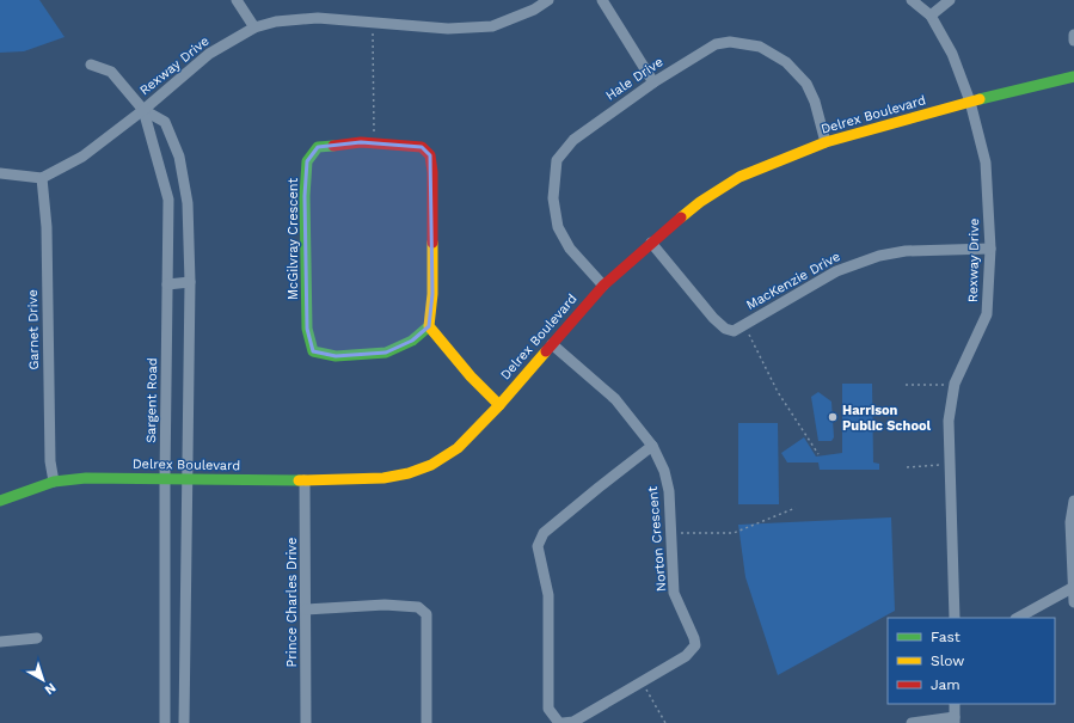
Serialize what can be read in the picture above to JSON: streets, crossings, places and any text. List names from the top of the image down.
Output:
{
  "streets": {
    "street": [
      "Rexway Drive",
      "Hale Drive",
      "Delrex Boulevard",
      "McGilvray Crescent",
      "MacKenzie Drive",
      "Garnet Drive",
      "Sargent Road",
      "Norton Crescent",
      "Prince Charles Drive"
    ]
  },
  "crossings": [
    ["Rexway Drive", "Delrex Boulevard"],
    ["Rexway Drive", "MacKenzie Drive"],
    ["Rexway Drive", "Garnet Drive"],
    ["Rexway Drive", "Sargent Road"],
    ["Hale Drive", "Delrex Boulevard"],
    ["Delrex Boulevard", "MacKenzie Drive"],
    ["Delrex Boulevard", "Garnet Drive"],
    ["Delrex Boulevard", "Sargent Road"],
    ["Delrex Boulevard", "Norton Crescent"],
    ["Delrex Boulevard", "Prince Charles Drive"]
  ],
  "places": ["Harrison Public School"],
  "legend": ["Fast", "Slow", "Jam"],
  "north": "bottom right"
}
